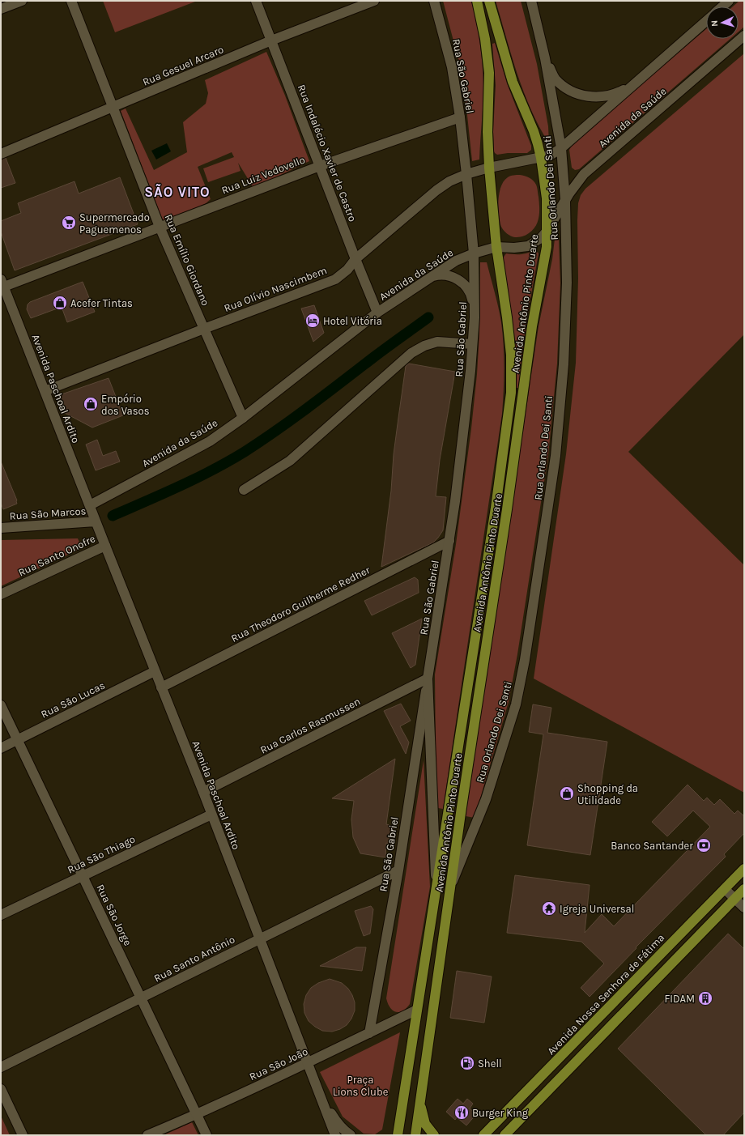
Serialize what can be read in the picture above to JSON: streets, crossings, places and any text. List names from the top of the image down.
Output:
{
  "streets": {
    "main road": [
      "Rua Gesuel Arcaro",
      "Rua São Gabriel",
      "Avenida da Saúde",
      "Rua Indalécio Xavier de Castro",
      "Rua Luiz Vedovello",
      "Rua Orlando Dei Santi",
      "Rua Emílio Giordano",
      "Rua Olívio Nascimbem",
      "Avenida Antônio Pinto Duarte",
      "Avenida Paschoal Ardito",
      "Rua São Marcos",
      "Rua Santo Onofre",
      "Rua Theodoro Guilherme Redher",
      "Rua São Lucas",
      "Rua Carlos Rasmussen",
      "Rua São Thiago",
      "Rua São Jorge",
      "Rua Santo Antônio",
      "Avenida Nossa Senhora de Fátima",
      "Rua São João"
    ]
  },
  "crossings": [
    ["Rua Gesuel Arcaro", "Rua Indalécio Xavier de Castro"],
    ["Rua Gesuel Arcaro", "Rua Emílio Giordano"],
    ["Rua São Gabriel", "Avenida da Saúde"],
    ["Rua São Gabriel", "Rua Luiz Vedovello"],
    ["Rua São Gabriel", "Rua Olívio Nascimbem"],
    ["Rua São Gabriel", "Avenida Antônio Pinto Duarte"],
    ["Rua São Gabriel", "Rua Theodoro Guilherme Redher"],
    ["Rua São Gabriel", "Rua Carlos Rasmussen"],
    ["Rua São Gabriel", "Rua Santo Antônio"],
    ["Rua São Gabriel", "Rua São João"],
    ["Avenida da Saúde", "Rua Indalécio Xavier de Castro"],
    ["Avenida da Saúde", "Rua Orlando Dei Santi"],
    ["Avenida da Saúde", "Rua Emílio Giordano"],
    ["Avenida da Saúde", "Avenida Antônio Pinto Duarte"],
    ["Avenida da Saúde", "Avenida Paschoal Ardito"],
    ["Rua Indalécio Xavier de Castro", "Rua Luiz Vedovello"],
    ["Rua Indalécio Xavier de Castro", "Rua Olívio Nascimbem"],
    ["Rua Luiz Vedovello", "Rua Emílio Giordano"],
    ["Rua Luiz Vedovello", "Avenida Paschoal Ardito"],
    ["Rua Orlando Dei Santi", "Avenida Antônio Pinto Duarte"],
    ["Rua Emílio Giordano", "Rua Olívio Nascimbem"],
    ["Rua Olívio Nascimbem", "Avenida Antônio Pinto Duarte"],
    ["Rua Olívio Nascimbem", "Avenida Paschoal Ardito"],
    ["Avenida Antônio Pinto Duarte", "Rua São João"],
    ["Avenida Paschoal Ardito", "Rua São Marcos"],
    ["Avenida Paschoal Ardito", "Rua Santo Onofre"],
    ["Avenida Paschoal Ardito", "Rua Theodoro Guilherme Redher"],
    ["Avenida Paschoal Ardito", "Rua São Lucas"],
    ["Avenida Paschoal Ardito", "Rua Carlos Rasmussen"],
    ["Avenida Paschoal Ardito", "Rua São Thiago"],
    ["Avenida Paschoal Ardito", "Rua Santo Antônio"],
    ["Avenida Paschoal Ardito", "Rua São João"],
    ["Rua São Lucas", "Rua São Jorge"],
    ["Rua São Thiago", "Rua São Jorge"],
    ["Rua São Jorge", "Rua Santo Antônio"],
    ["Rua São Jorge", "Rua São João"]
  ],
  "districts": ["SÃO VITO"],
  "parks": ["Praça Lions Clube"],
  "places": {
    "supermarket": ["Supermercado Paguemenos"],
    "shop": ["Acefer Tintas", "Empório dos Vasos", "Shopping da Utilidade"],
    "hotel": ["Hotel Vitória"],
    "bank": ["Banco Santander"],
    "temple": ["Igreja Universal"],
    "building": ["FIDAM"],
    "fuel station": ["Shell"],
    "restaurant": ["Burger King"]
  },
  "north": "left"
}
